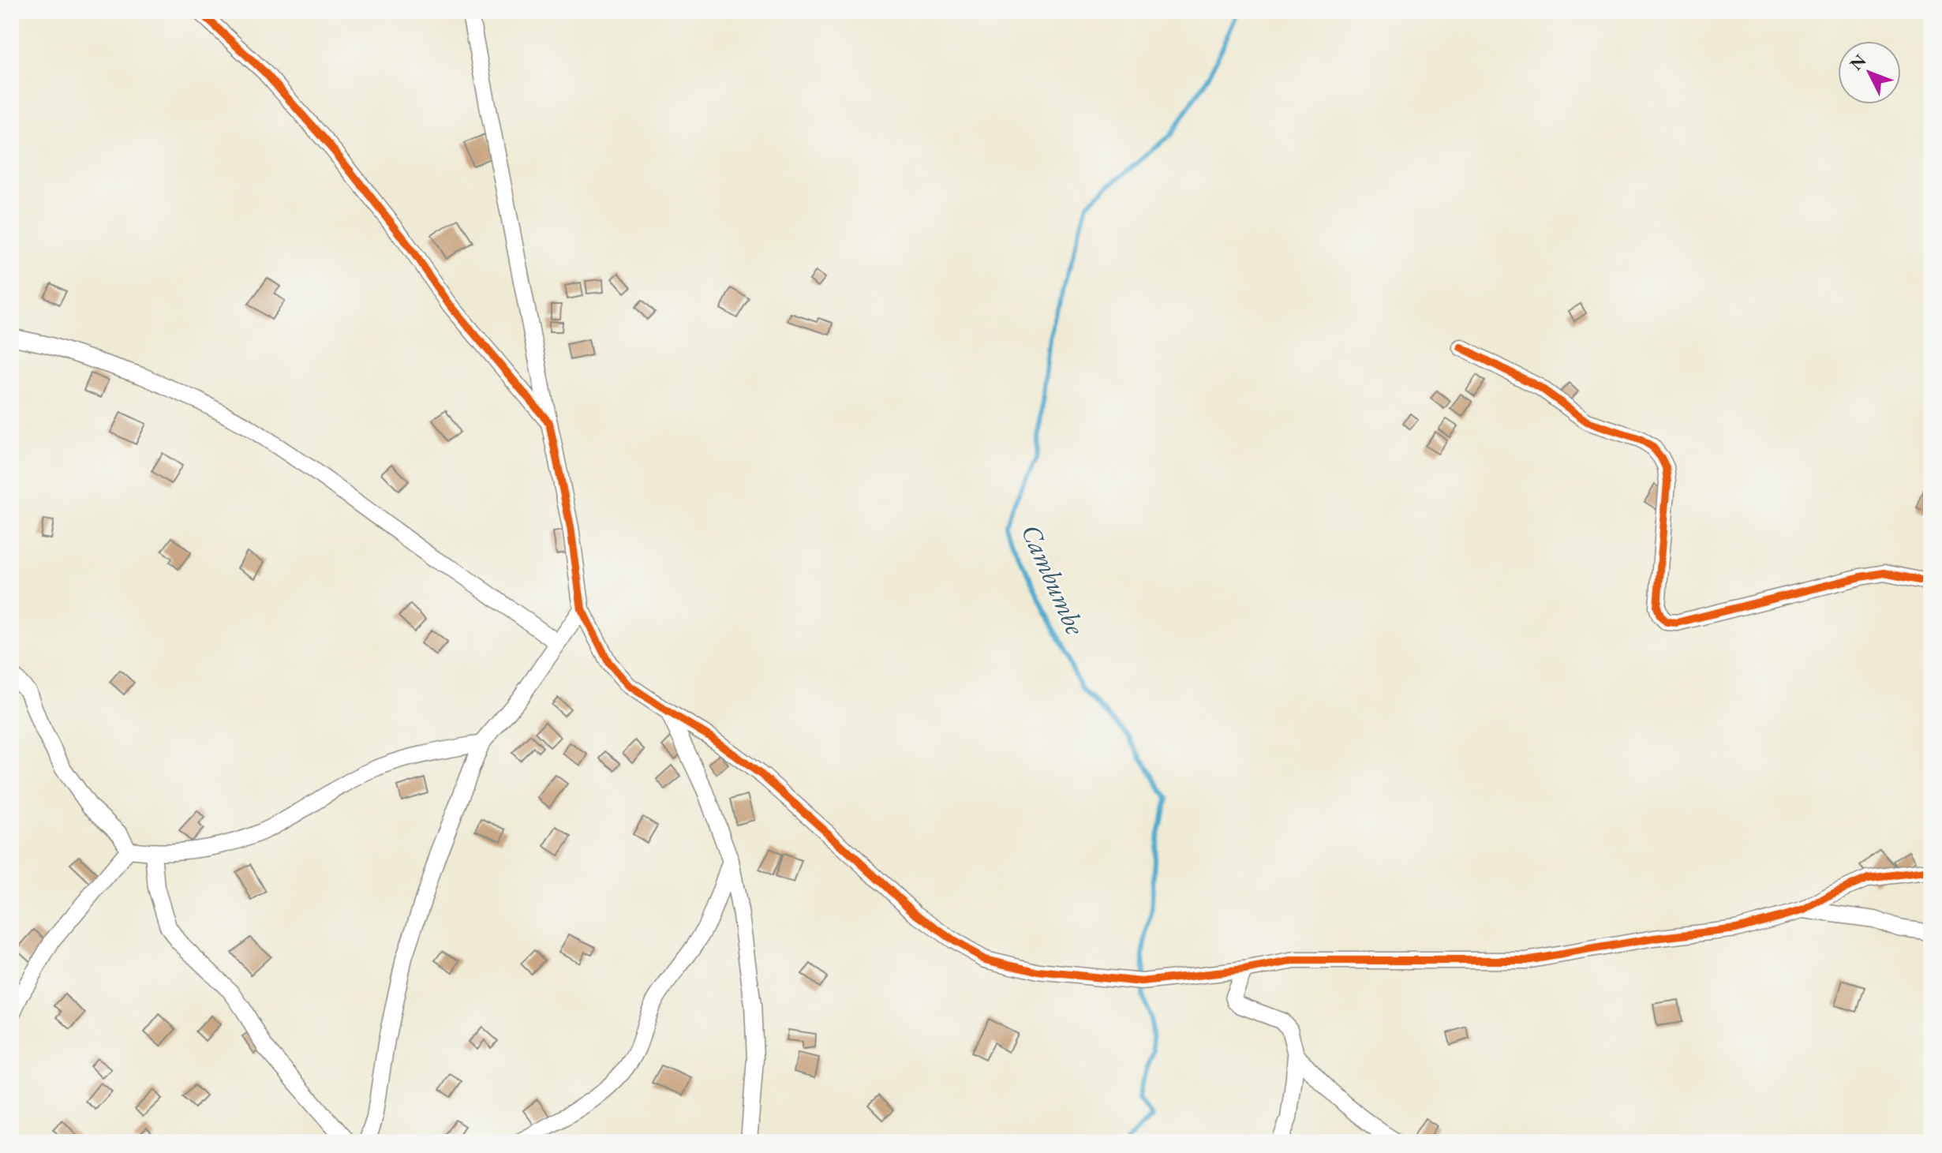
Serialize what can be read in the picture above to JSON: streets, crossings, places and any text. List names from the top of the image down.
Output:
{
  "water": ["Cambumbe"],
  "north": "top left"
}
